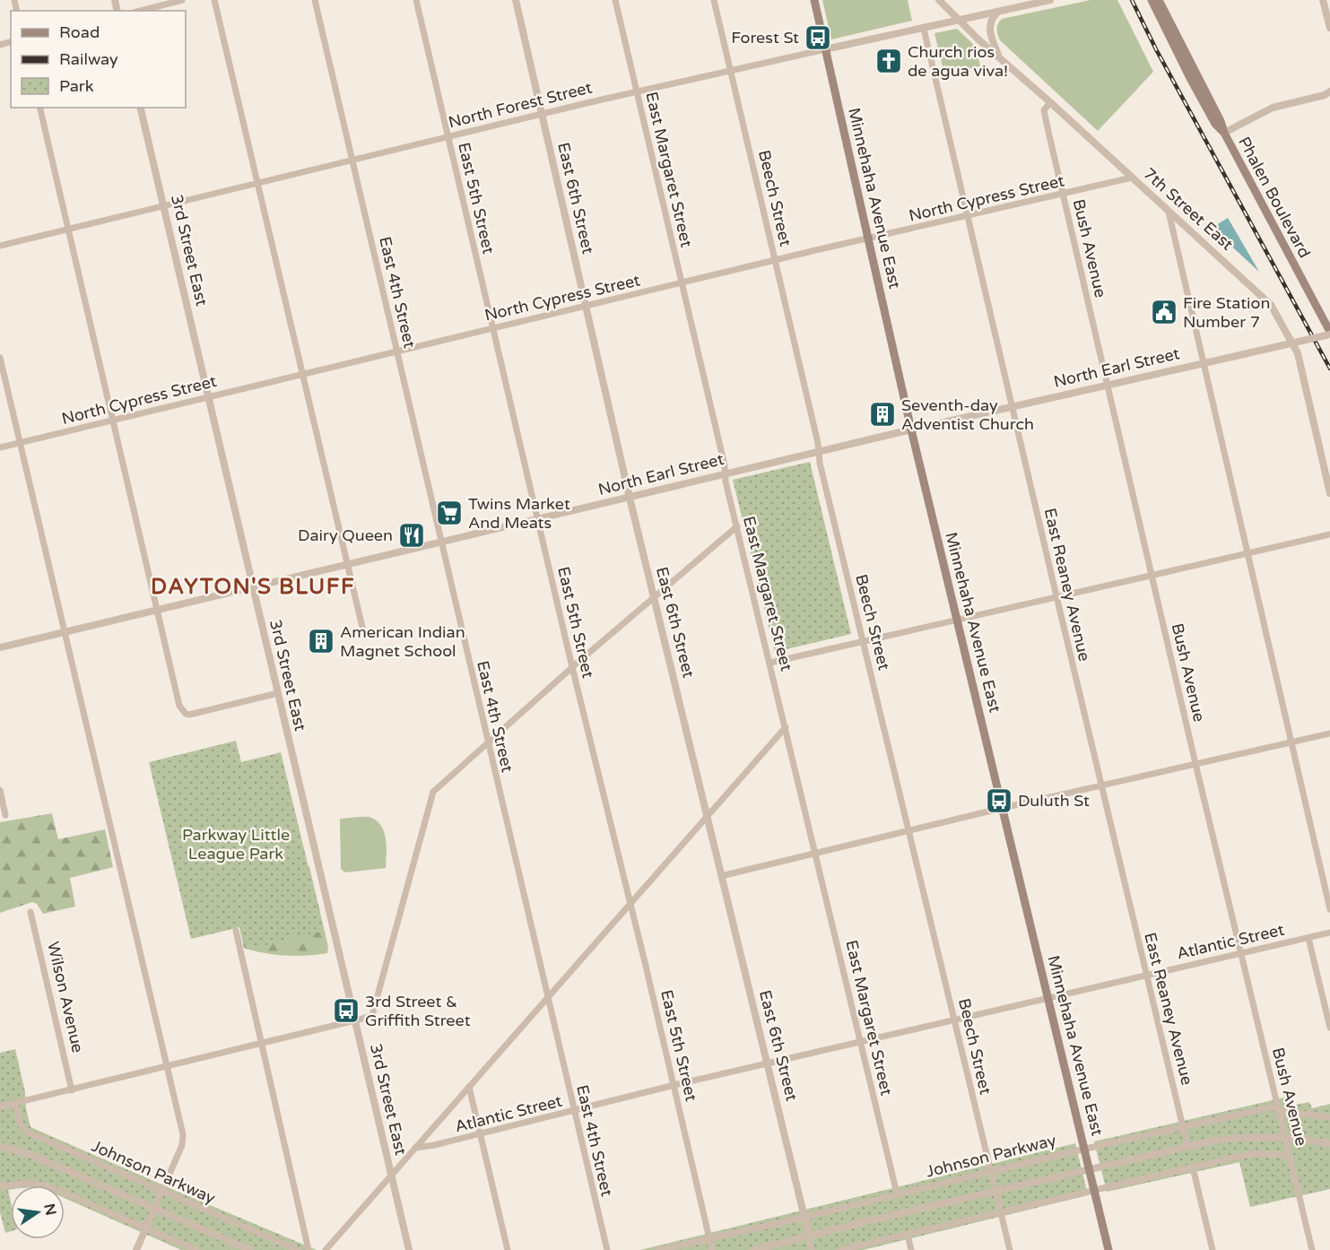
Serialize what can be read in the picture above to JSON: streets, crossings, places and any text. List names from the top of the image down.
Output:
{
  "streets": {
    "main road": ["Phalen Boulevard", "Minnehaha Avenue East"],
    "street": [
      "North Forest Street",
      "East Margaret Street",
      "East 5th Street",
      "East 6th Street",
      "Beech Street",
      "North Cypress Street",
      "7th Street East",
      "Bush Avenue",
      "3rd Street East",
      "East 4th Street",
      "North Earl Street",
      "East Reaney Avenue",
      "Atlantic Street",
      "Wilson Avenue",
      "Johnson Parkway"
    ]
  },
  "crossings": [
    ["North Forest Street", "East Margaret Street"],
    ["North Forest Street", "East 5th Street"],
    ["North Forest Street", "East 6th Street"],
    ["North Forest Street", "Beech Street"],
    ["North Forest Street", "Minnehaha Avenue East"],
    ["North Forest Street", "7th Street East"],
    ["North Forest Street", "3rd Street East"],
    ["North Forest Street", "East 4th Street"],
    ["North Forest Street", "East Reaney Avenue"],
    ["East Margaret Street", "North Cypress Street"],
    ["East Margaret Street", "North Earl Street"],
    ["East Margaret Street", "Atlantic Street"],
    ["East Margaret Street", "Johnson Parkway"],
    ["Phalen Boulevard", "North Earl Street"],
    ["East 5th Street", "North Cypress Street"],
    ["East 5th Street", "North Earl Street"],
    ["East 5th Street", "Atlantic Street"],
    ["East 5th Street", "Johnson Parkway"],
    ["East 6th Street", "North Cypress Street"],
    ["East 6th Street", "North Earl Street"],
    ["East 6th Street", "Atlantic Street"],
    ["East 6th Street", "Johnson Parkway"],
    ["Beech Street", "North Cypress Street"],
    ["Beech Street", "North Earl Street"],
    ["Beech Street", "Atlantic Street"],
    ["Beech Street", "Johnson Parkway"],
    ["Minnehaha Avenue East", "North Cypress Street"],
    ["Minnehaha Avenue East", "North Earl Street"],
    ["Minnehaha Avenue East", "Atlantic Street"],
    ["Minnehaha Avenue East", "Johnson Parkway"],
    ["North Cypress Street", "7th Street East"],
    ["North Cypress Street", "Bush Avenue"],
    ["North Cypress Street", "3rd Street East"],
    ["North Cypress Street", "East 4th Street"],
    ["North Cypress Street", "East Reaney Avenue"],
    ["7th Street East", "Bush Avenue"],
    ["Bush Avenue", "North Earl Street"],
    ["Bush Avenue", "Atlantic Street"],
    ["Bush Avenue", "Johnson Parkway"],
    ["3rd Street East", "North Earl Street"],
    ["East 4th Street", "North Earl Street"],
    ["East 4th Street", "Atlantic Street"],
    ["North Earl Street", "East Reaney Avenue"],
    ["East Reaney Avenue", "Atlantic Street"],
    ["East Reaney Avenue", "Johnson Parkway"]
  ],
  "districts": ["DAYTON'S BLUFF"],
  "parks": ["Parkway Little League Park"],
  "places": {
    "bus stop": ["Forest St", "Duluth St", "3rd Street & Griffith Street"],
    "church": ["Church rios de agua viva!"],
    "public building": ["Fire Station Number 7"],
    "building": ["Seventh-day Adventist Church", "American Indian Magnet School"],
    "supermarket": ["Twins Market And Meats"],
    "restaurant": ["Dairy Queen"]
  },
  "legend": ["Road", "Railway", "Park"],
  "north": "right"
}
